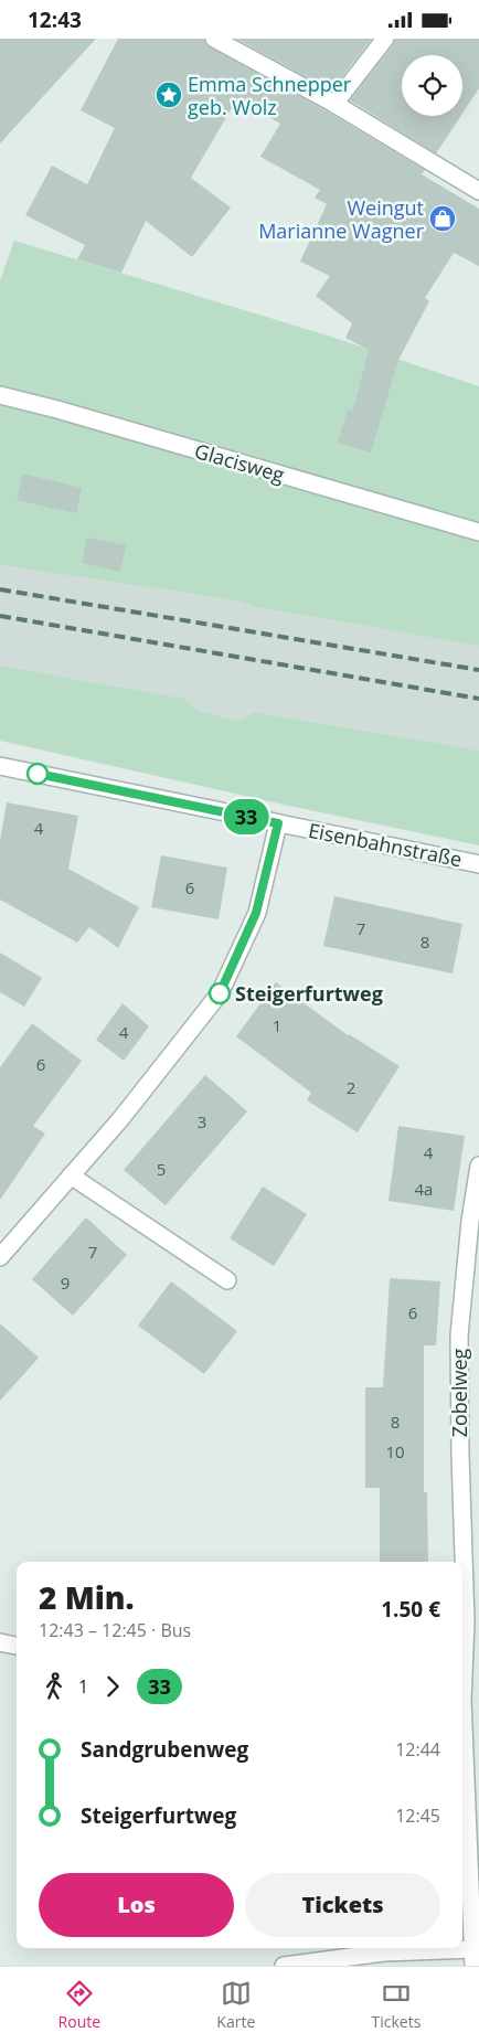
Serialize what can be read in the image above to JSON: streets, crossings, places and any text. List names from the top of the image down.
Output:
{
  "streets": {
    "street": ["Glacisweg", "Eisenbahnstraße", "Zobelweg"]
  },
  "places": {
    "place": ["Emma Schnepper geb. Wolz"],
    "shop": ["Weingut Marianne Wagner"],
    "other": ["Steigerfurtweg"]
  },
  "lines": ["bus line 33"],
  "house_numbers": [
    "4",
    "6",
    "7",
    "8",
    "1",
    "4",
    "6",
    "2",
    "3",
    "4",
    "5",
    "4a",
    "7",
    "9",
    "6",
    "8",
    "10"
  ],
  "page": {
    "status": "12:43",
    "on_map": "33",
    "heading": ["2 Min.", "12:43 – 12:45 · Bus", "1.50 €"],
    "legs": ["1", "33"],
    "list": [
      {
        "name": "Sandgrubenweg",
        "value": "12:44"
      },
      {
        "name": "Steigerfurtweg",
        "value": "12:45"
      }
    ],
    "buttons": ["Los", "Tickets"],
    "tabs": ["Route", "Karte", "Tickets"]
  }
}
